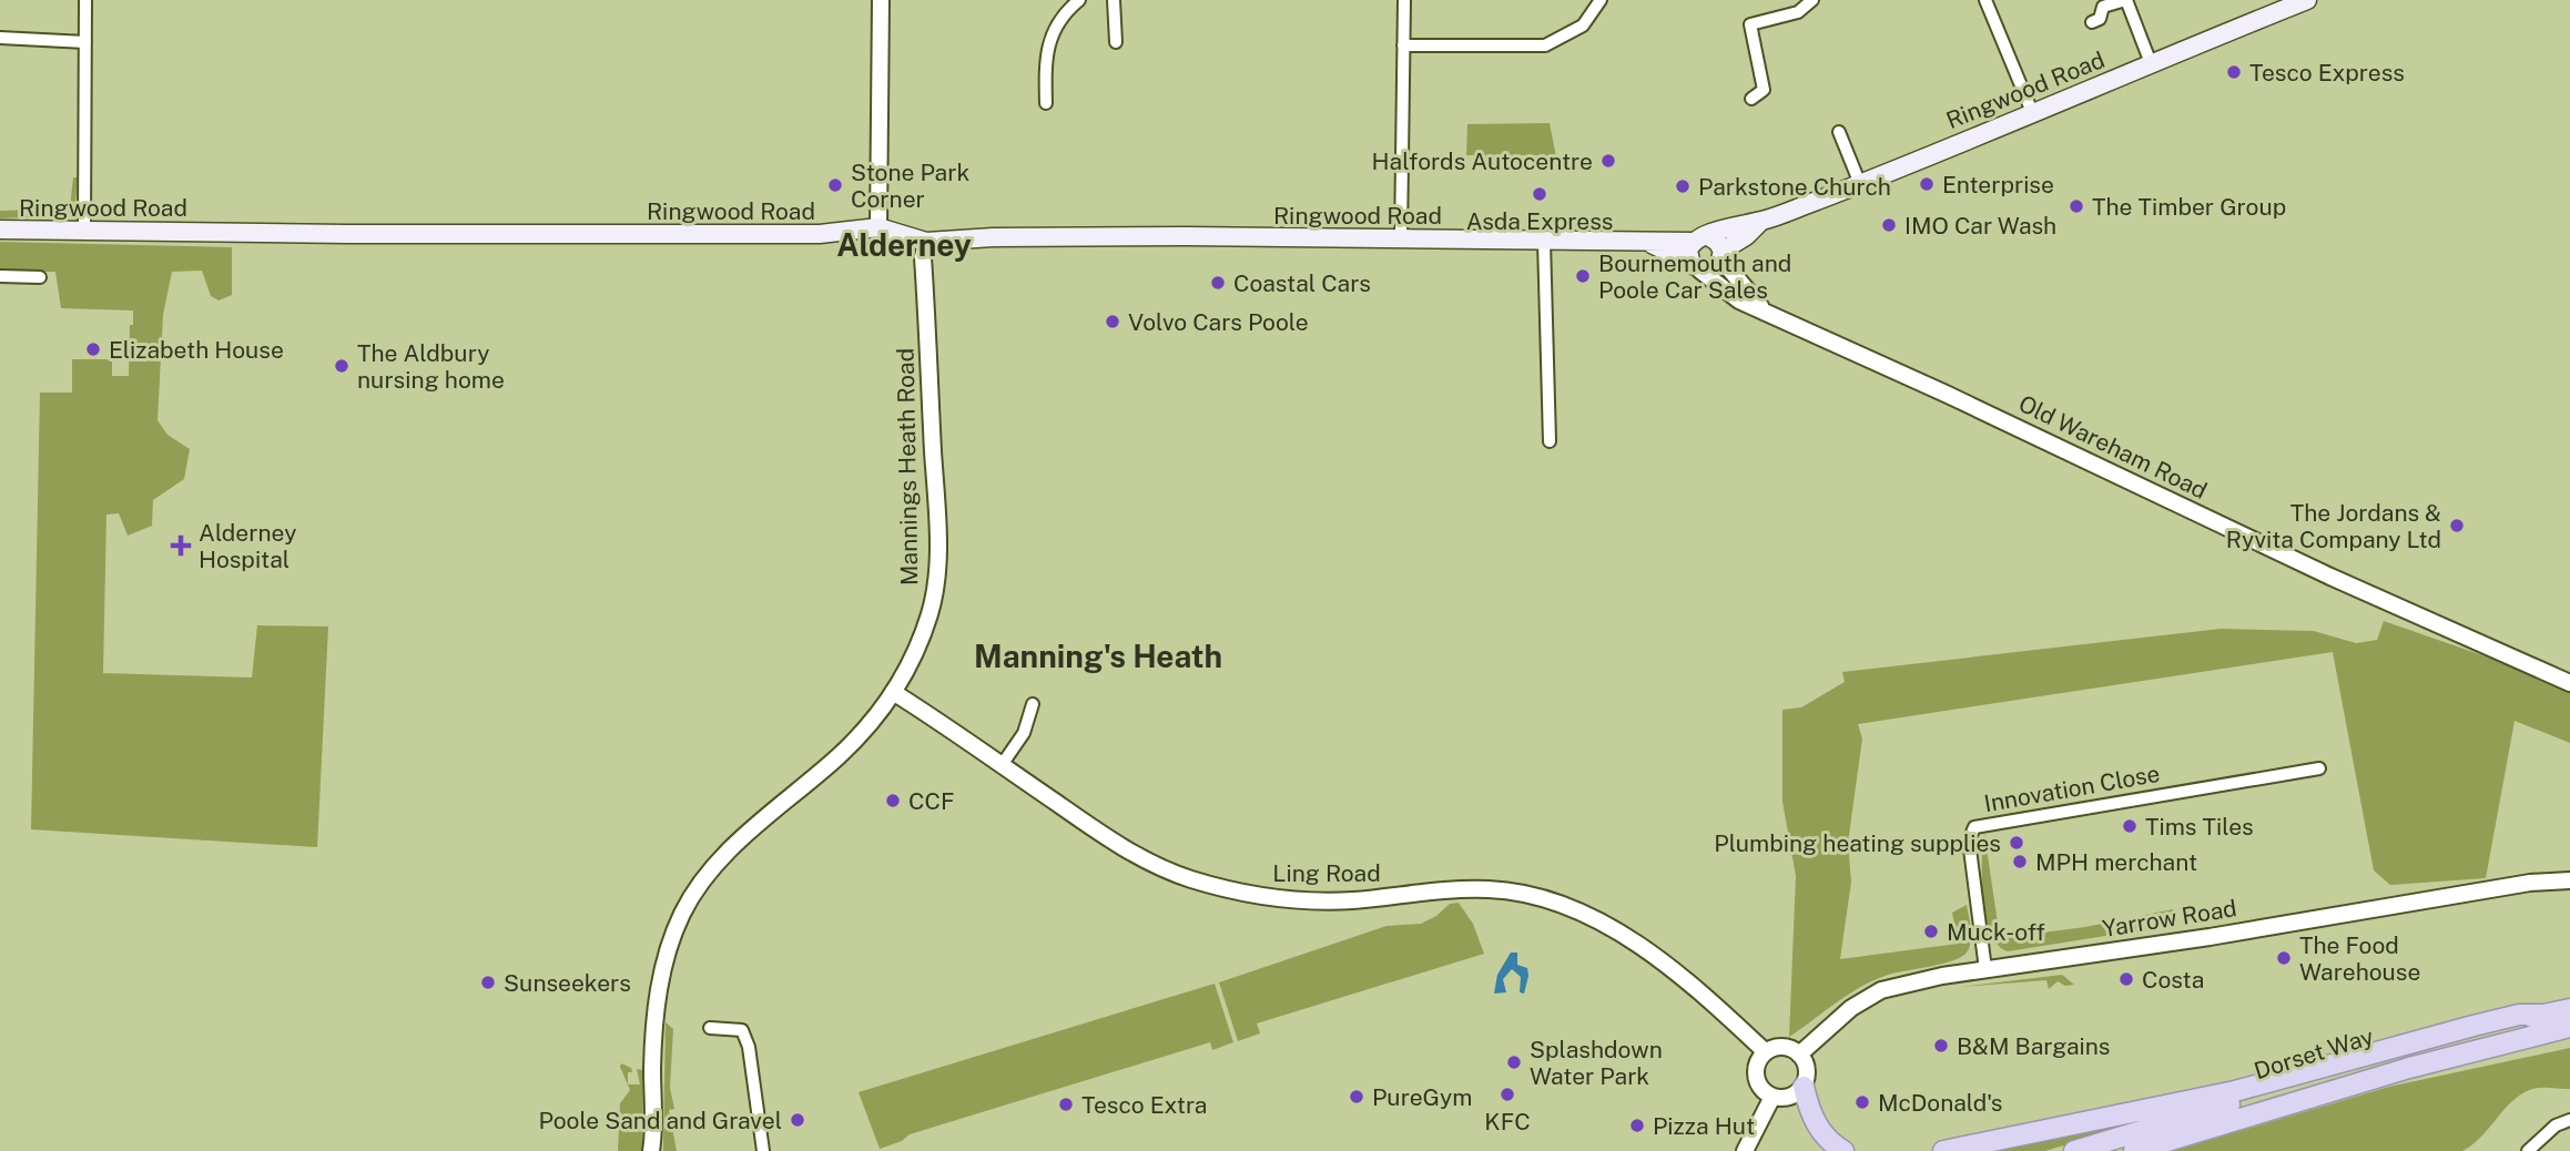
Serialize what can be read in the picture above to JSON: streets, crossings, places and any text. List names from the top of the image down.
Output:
{
  "streets": {
    "highway": ["Dorset Way"],
    "main road": ["Ringwood Road"],
    "street": [
      "Old Wareham Road",
      "Mannings Heath Road",
      "Innovation Close",
      "Ling Road",
      "Yarrow Road"
    ]
  },
  "crossings": [
    ["Ringwood Road", "Old Wareham Road"],
    ["Ringwood Road", "Mannings Heath Road"],
    ["Mannings Heath Road", "Ling Road"],
    ["Innovation Close", "Yarrow Road"],
    ["Ling Road", "Yarrow Road"]
  ],
  "districts": ["Alderney", "Manning's Heath"],
  "places": {
    "other": [
      "Tesco Express",
      "Halfords Autocentre",
      "Enterprise",
      "Stone Park Corner",
      "Parkstone Church",
      "Asda Express",
      "The Timber Group",
      "IMO Car Wash",
      "Bournemouth and Poole Car Sales",
      "Coastal Cars",
      "Volvo Cars Poole",
      "Elizabeth House",
      "The Aldbury nursing home",
      "The Jordans & Ryvita Company Ltd",
      "CCF",
      "Tims Tiles",
      "Plumbing heating supplies",
      "MPH merchant",
      "Muck-off",
      "The Food Warehouse",
      "Costa",
      "Sunseekers",
      "B&M Bargains",
      "Splashdown Water Park",
      "KFC",
      "PureGym",
      "McDonald's",
      "Tesco Extra",
      "Poole Sand and Gravel",
      "Pizza Hut"
    ],
    "health": ["Alderney Hospital"]
  }
}
